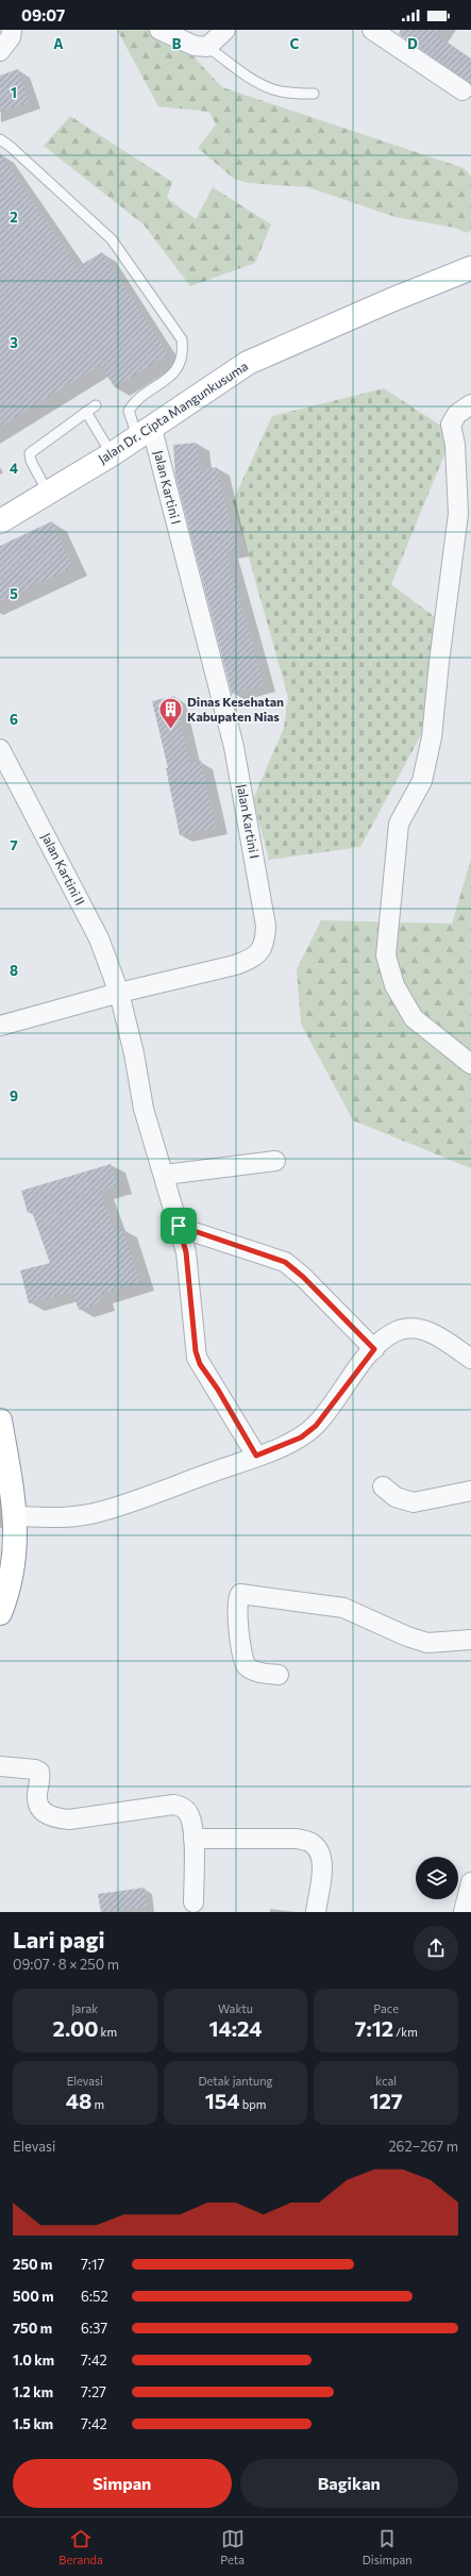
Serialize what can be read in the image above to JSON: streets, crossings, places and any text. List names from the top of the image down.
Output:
{
  "streets": {
    "main road": ["Jalan Dr. Cipta Mangunkusuma"],
    "street": ["Jalan Kartini I", "Jalan Kartini II"]
  },
  "crossings": [
    ["Jalan Dr. Cipta Mangunkusuma", "Jalan Kartini I"],
    ["Jalan Kartini I", "Jalan Kartini II"]
  ],
  "places": {
    "building": ["Dinas Kesehatan Kabupaten Nias"]
  },
  "page": {
    "status": "09:07",
    "heading": ["Lari pagi", "09:07 · 8 × 250 m"],
    "stats": [
      ["Jarak", "2.00 km"],
      ["Waktu", "14:24"],
      ["Pace", "7:12 /km"],
      ["Elevasi", "48 m"],
      ["Detak jantung", "154 bpm"],
      ["kcal", "127"]
    ],
    "chart": ["Elevasi", "262–267 m"],
    "list": [
      {
        "name": "250 m",
        "note": "7:17"
      },
      {
        "name": "500 m",
        "note": "6:52"
      },
      {
        "name": "750 m",
        "note": "6:37"
      },
      {
        "name": "1.0 km",
        "note": "7:42"
      },
      {
        "name": "1.2 km",
        "note": "7:27"
      },
      {
        "name": "1.5 km",
        "note": "7:42"
      }
    ],
    "buttons": ["Simpan", "Bagikan"],
    "tabs": ["Beranda", "Peta", "Disimpan"]
  },
  "grid": {
    "columns": [
      "A",
      "B",
      "C",
      "D"
    ],
    "rows": [
      "1",
      "2",
      "3",
      "4",
      "5",
      "6",
      "7",
      "8",
      "9"
    ]
  }
}
